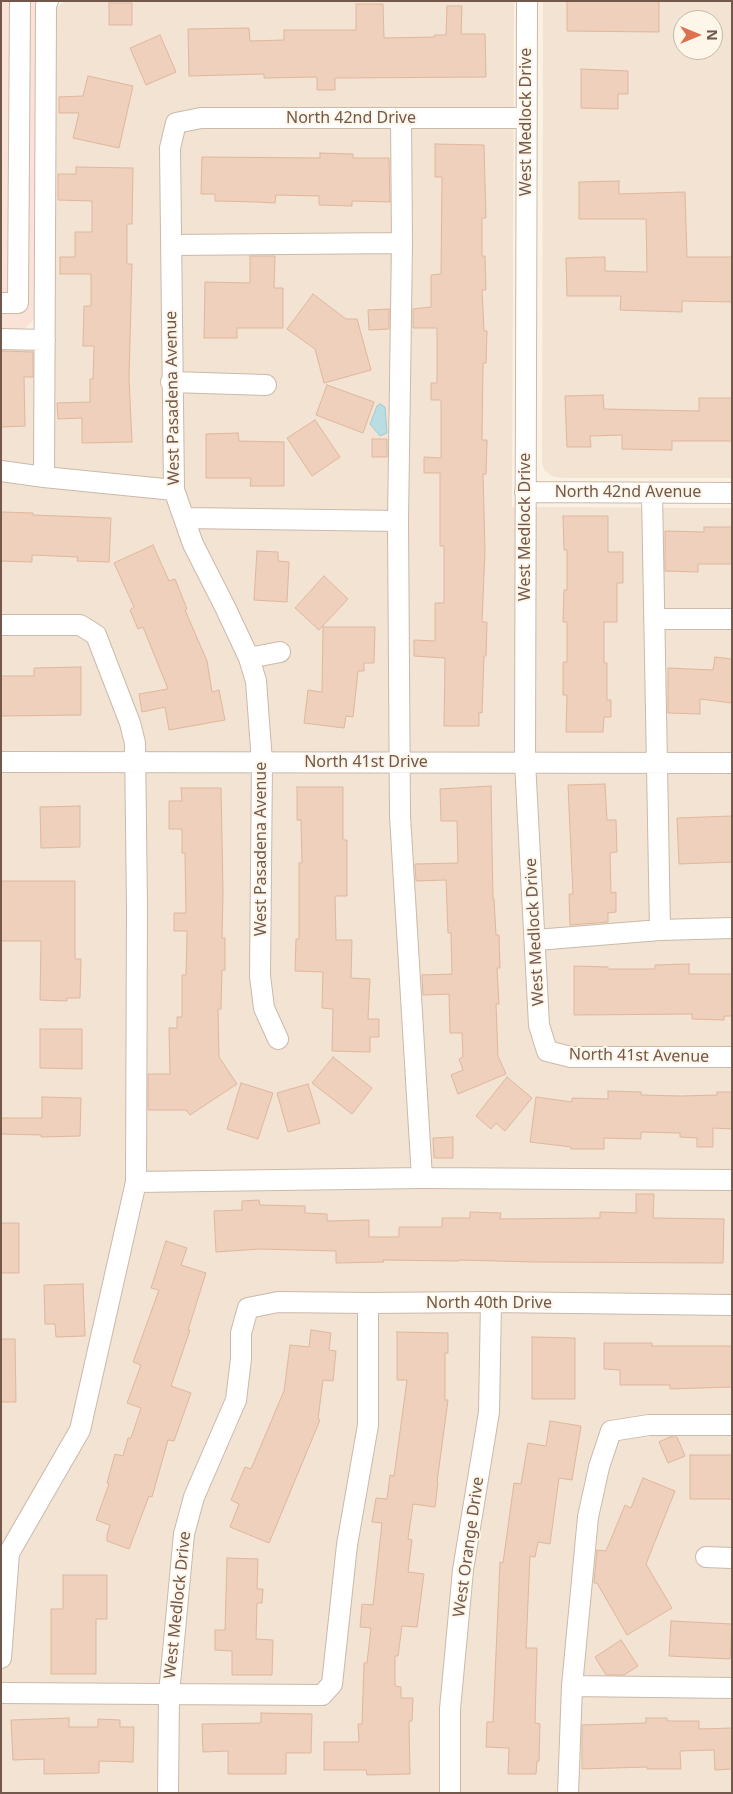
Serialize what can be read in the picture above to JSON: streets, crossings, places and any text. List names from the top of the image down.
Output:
{
  "streets": {
    "street": [
      "North 42nd Drive",
      "West Medlock Drive",
      "West Pasadena Avenue",
      "North 42nd Avenue",
      "North 41st Drive",
      "North 41st Avenue",
      "North 40th Drive",
      "West Orange Drive"
    ]
  },
  "crossings": [
    ["North 42nd Drive", "West Medlock Drive"],
    ["North 42nd Drive", "West Pasadena Avenue"],
    ["West Medlock Drive", "North 42nd Avenue"],
    ["West Medlock Drive", "North 41st Drive"],
    ["West Medlock Drive", "North 41st Avenue"],
    ["West Medlock Drive", "North 40th Drive"],
    ["West Pasadena Avenue", "North 41st Drive"],
    ["North 40th Drive", "West Orange Drive"]
  ],
  "north": "right"
}
